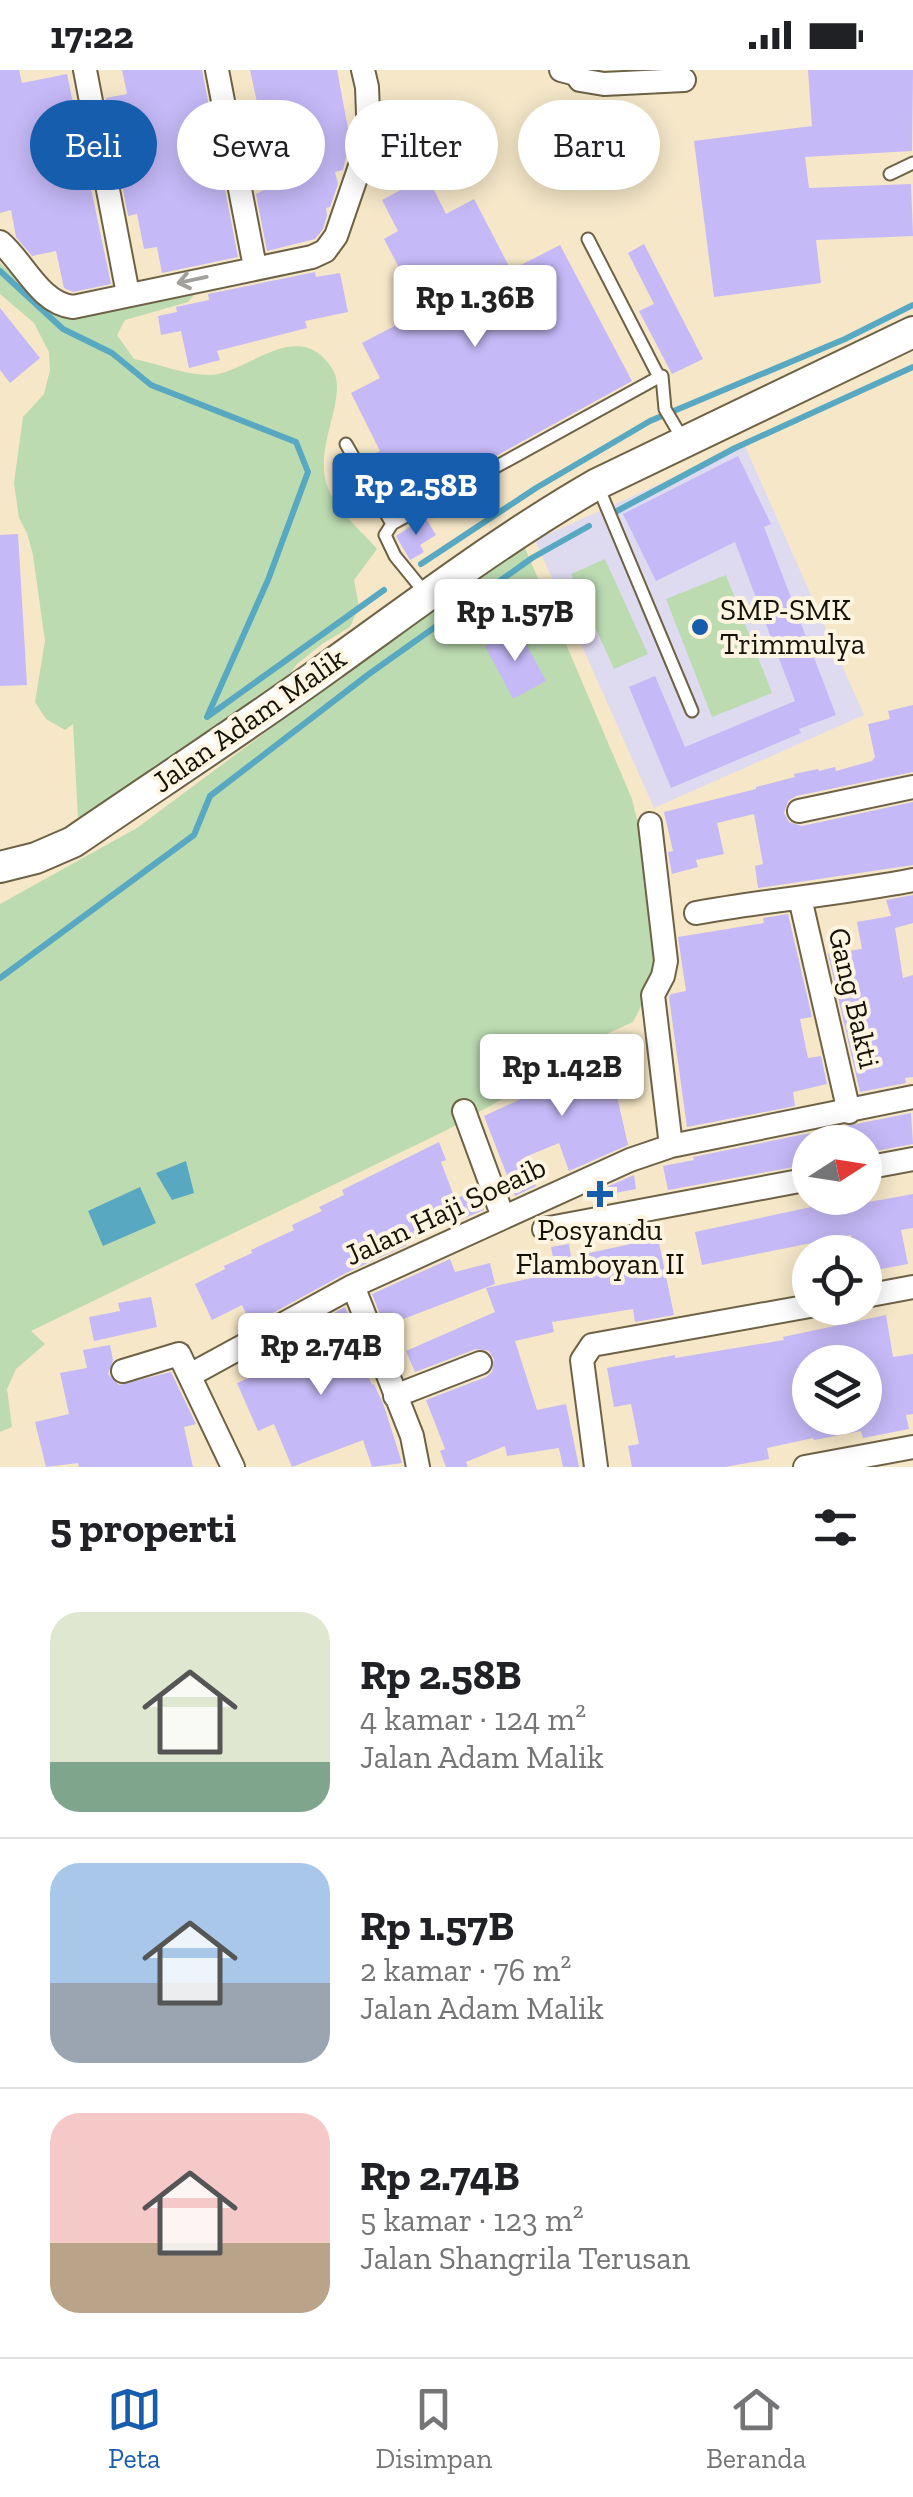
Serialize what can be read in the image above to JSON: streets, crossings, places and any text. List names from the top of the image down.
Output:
{
  "streets": {
    "street": ["Jalan Adam Malik", "Gang Bakti", "Jalan Haji Soeaib"]
  },
  "crossings": [
    ["Gang Bakti", "Jalan Haji Soeaib"]
  ],
  "places": {
    "other": ["SMP-SMK Trimmulya"],
    "health": ["Posyandu Flamboyan II"]
  },
  "north": "right",
  "page": {
    "status": "17:22",
    "chip": [
      "Beli",
      "Sewa",
      "Filter",
      "Baru"
    ],
    "price": [
      "Rp 1.36B",
      "Rp 2.58B",
      "Rp 1.57B",
      "Rp 1.42B",
      "Rp 2.74B"
    ],
    "heading": "5 properti",
    "list": [
      {
        "name": "Rp 2.58B",
        "note": "4 kamar · 124 m² · Jalan Adam Malik"
      },
      {
        "name": "Rp 1.57B",
        "note": "2 kamar · 76 m² · Jalan Adam Malik"
      },
      {
        "name": "Rp 2.74B",
        "note": "5 kamar · 123 m² · Jalan Shangrila Terusan"
      }
    ],
    "tabs": ["Peta", "Disimpan", "Beranda"]
  }
}
